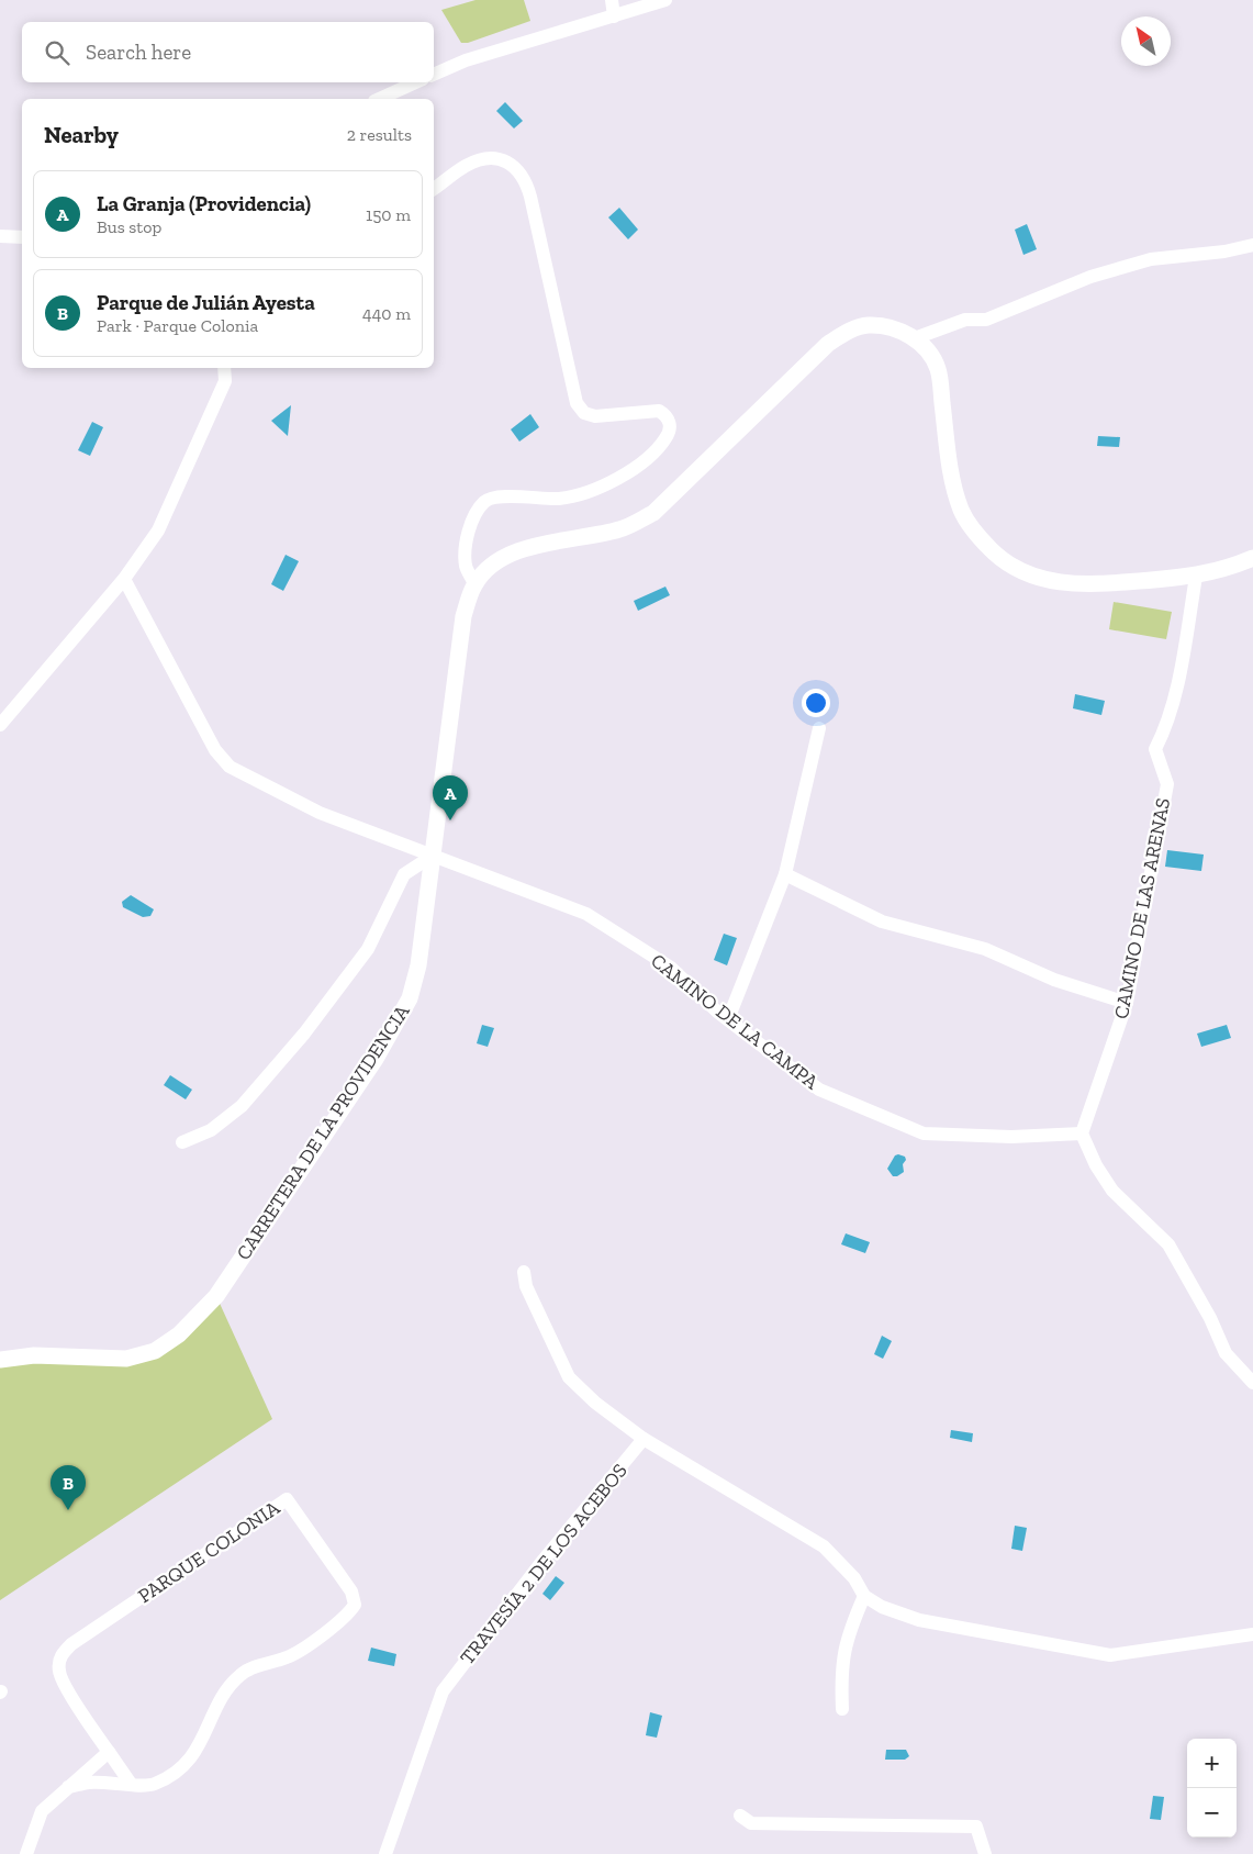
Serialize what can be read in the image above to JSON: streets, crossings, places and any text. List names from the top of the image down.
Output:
{
  "streets": {
    "street": [
      "CAMINO DE LAS ARENAS",
      "CAMINO DE LA CAMPA",
      "CARRETERA DE LA PROVIDENCIA",
      "PARQUE COLONIA",
      "TRAVESÍA 2 DE LOS ACEBOS"
    ]
  },
  "crossings": [
    ["CAMINO DE LAS ARENAS", "CAMINO DE LA CAMPA"],
    ["CAMINO DE LAS ARENAS", "CARRETERA DE LA PROVIDENCIA"],
    ["CAMINO DE LA CAMPA", "CARRETERA DE LA PROVIDENCIA"]
  ],
  "north": "top left",
  "page": {
    "search": "Search here",
    "heading": ["Nearby", "2 results"],
    "list": [
      {
        "mark": "A",
        "name": "La Granja (Providencia)",
        "note": "Bus stop",
        "value": "150 m"
      },
      {
        "mark": "B",
        "name": "Parque de Julián Ayesta",
        "note": "Park · Parque Colonia",
        "value": "440 m"
      }
    ],
    "pins": ["A", "B"],
    "map_buttons": ["+", "−"]
  }
}
